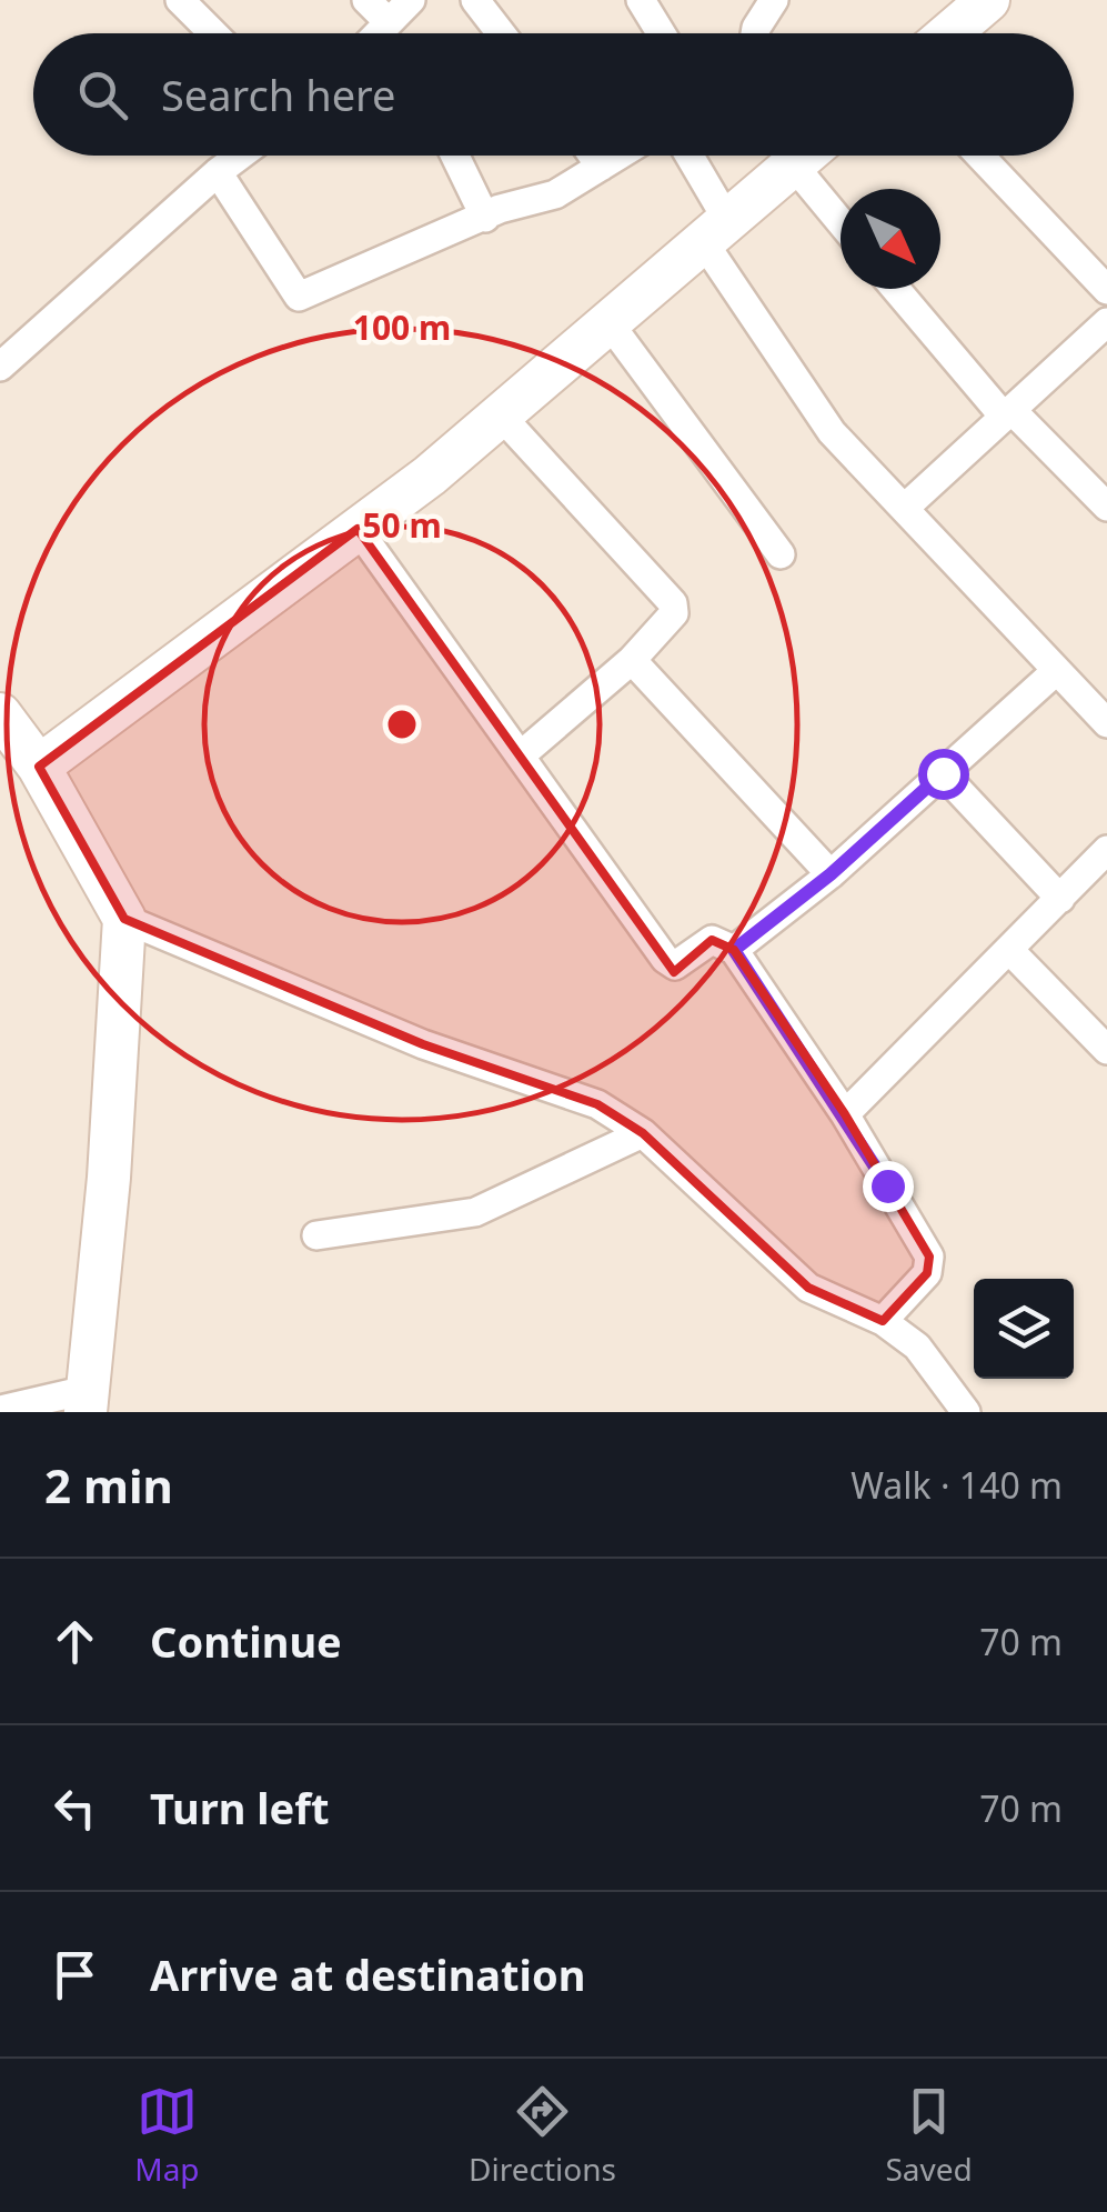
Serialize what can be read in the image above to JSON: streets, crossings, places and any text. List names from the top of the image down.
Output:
{
  "north": "bottom right",
  "page": {
    "search": "Search here",
    "heading": ["2 min", "Walk · 140 m"],
    "list": [
      ["Continue", "70 m"],
      ["Turn left", "70 m"],
      "Arrive at destination"
    ],
    "nav": ["Map", "Directions", "Saved"]
  },
  "rings": ["100 m", "50 m"]
}
